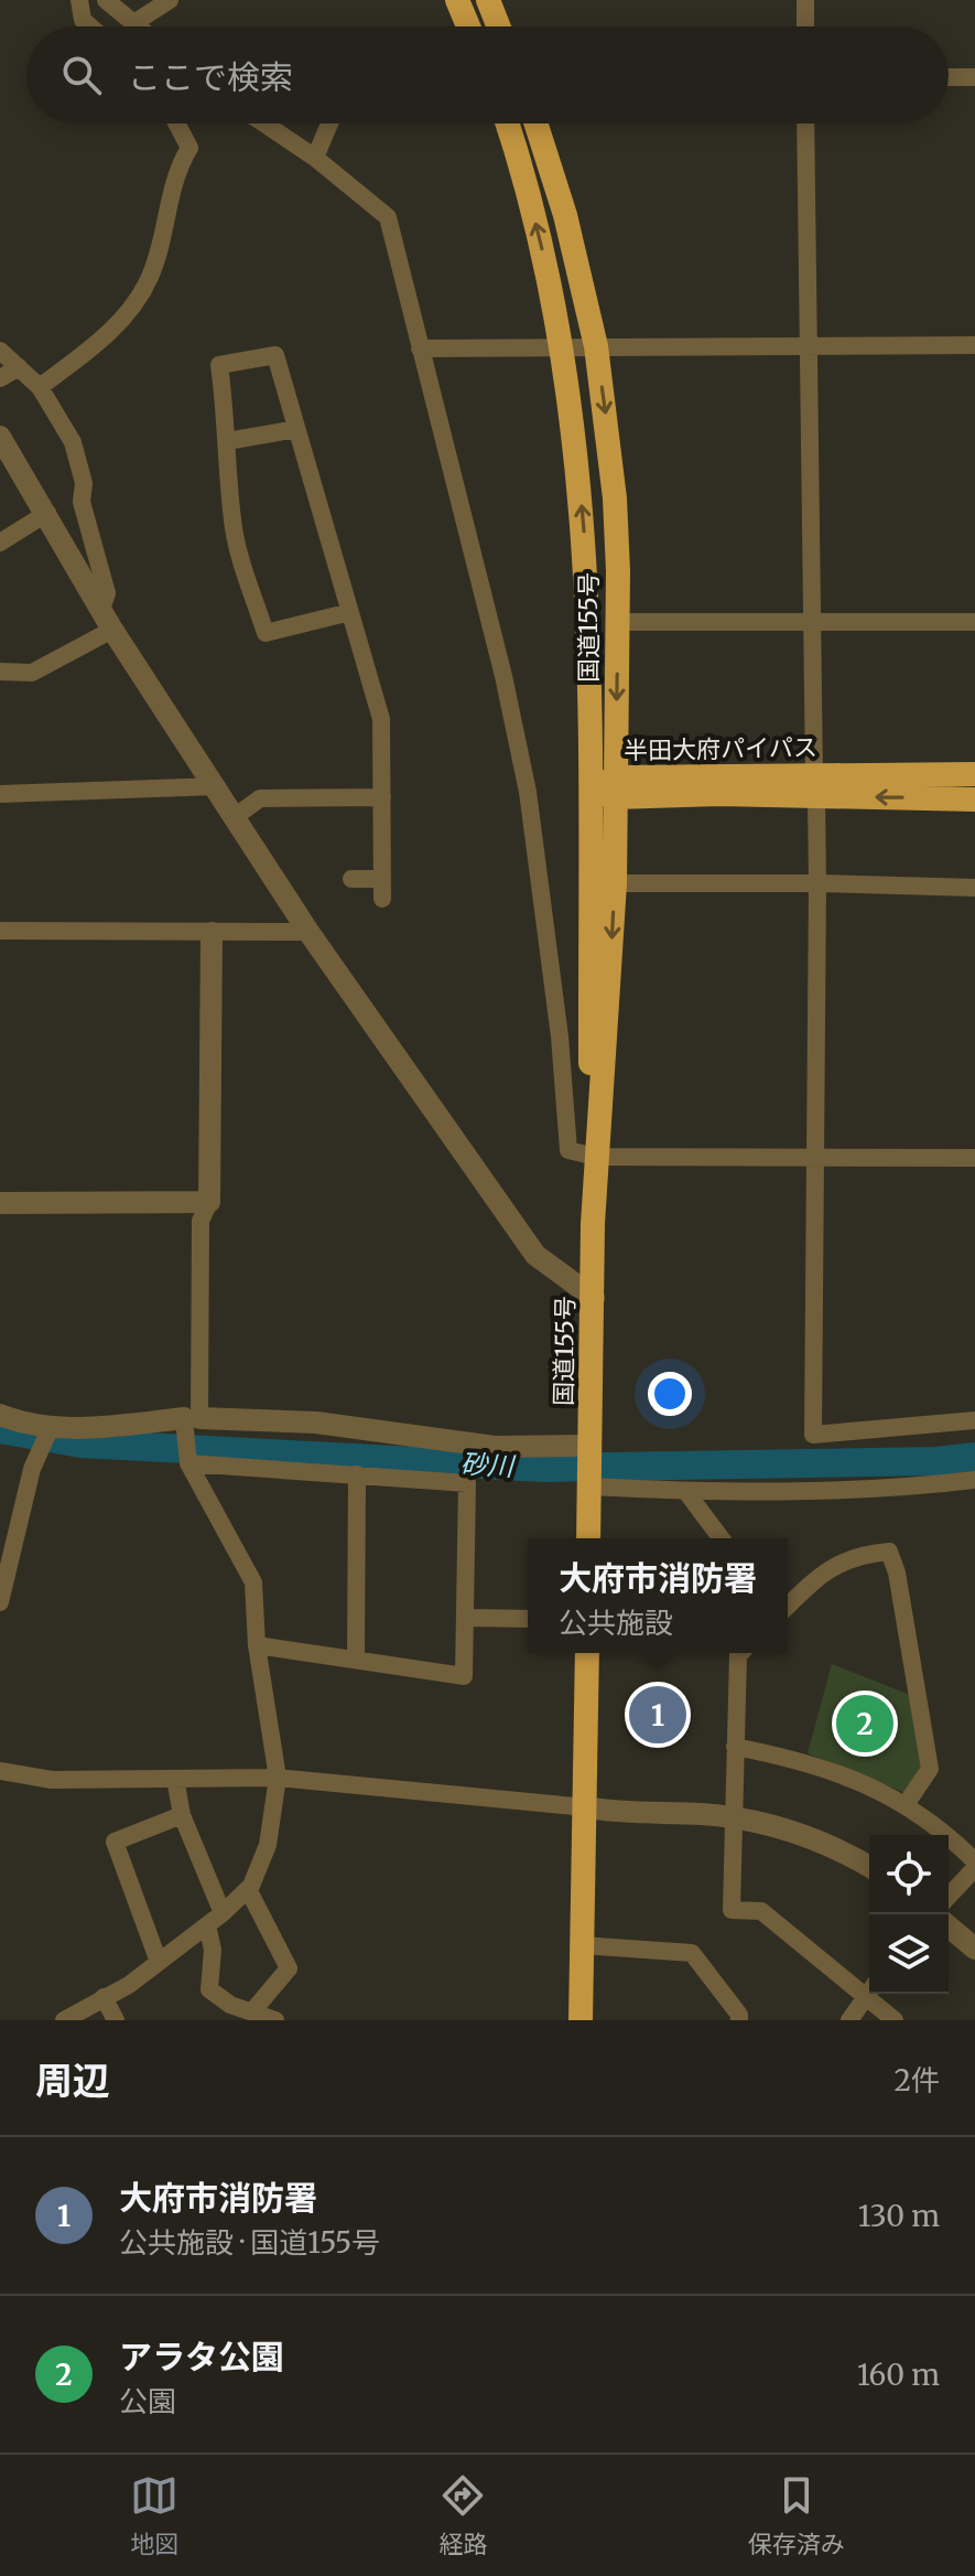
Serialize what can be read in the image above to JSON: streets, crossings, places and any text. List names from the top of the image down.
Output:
{
  "streets": {
    "highway": ["国道155号", "半田大府パイパス"]
  },
  "crossings": [
    ["国道155号", "半田大府パイパス"]
  ],
  "water": ["砂川"],
  "page": {
    "search": "ここで検索",
    "popup": ["大府市消防署", "公共施設"],
    "pins": ["1", "2"],
    "heading": ["周辺", "2件"],
    "list": [
      {
        "mark": "1",
        "name": "大府市消防署",
        "note": "公共施設 · 国道155号",
        "value": "130 m"
      },
      {
        "mark": "2",
        "name": "アラタ公園",
        "note": "公園",
        "value": "160 m"
      }
    ],
    "nav": ["地図", "経路", "保存済み"]
  }
}
